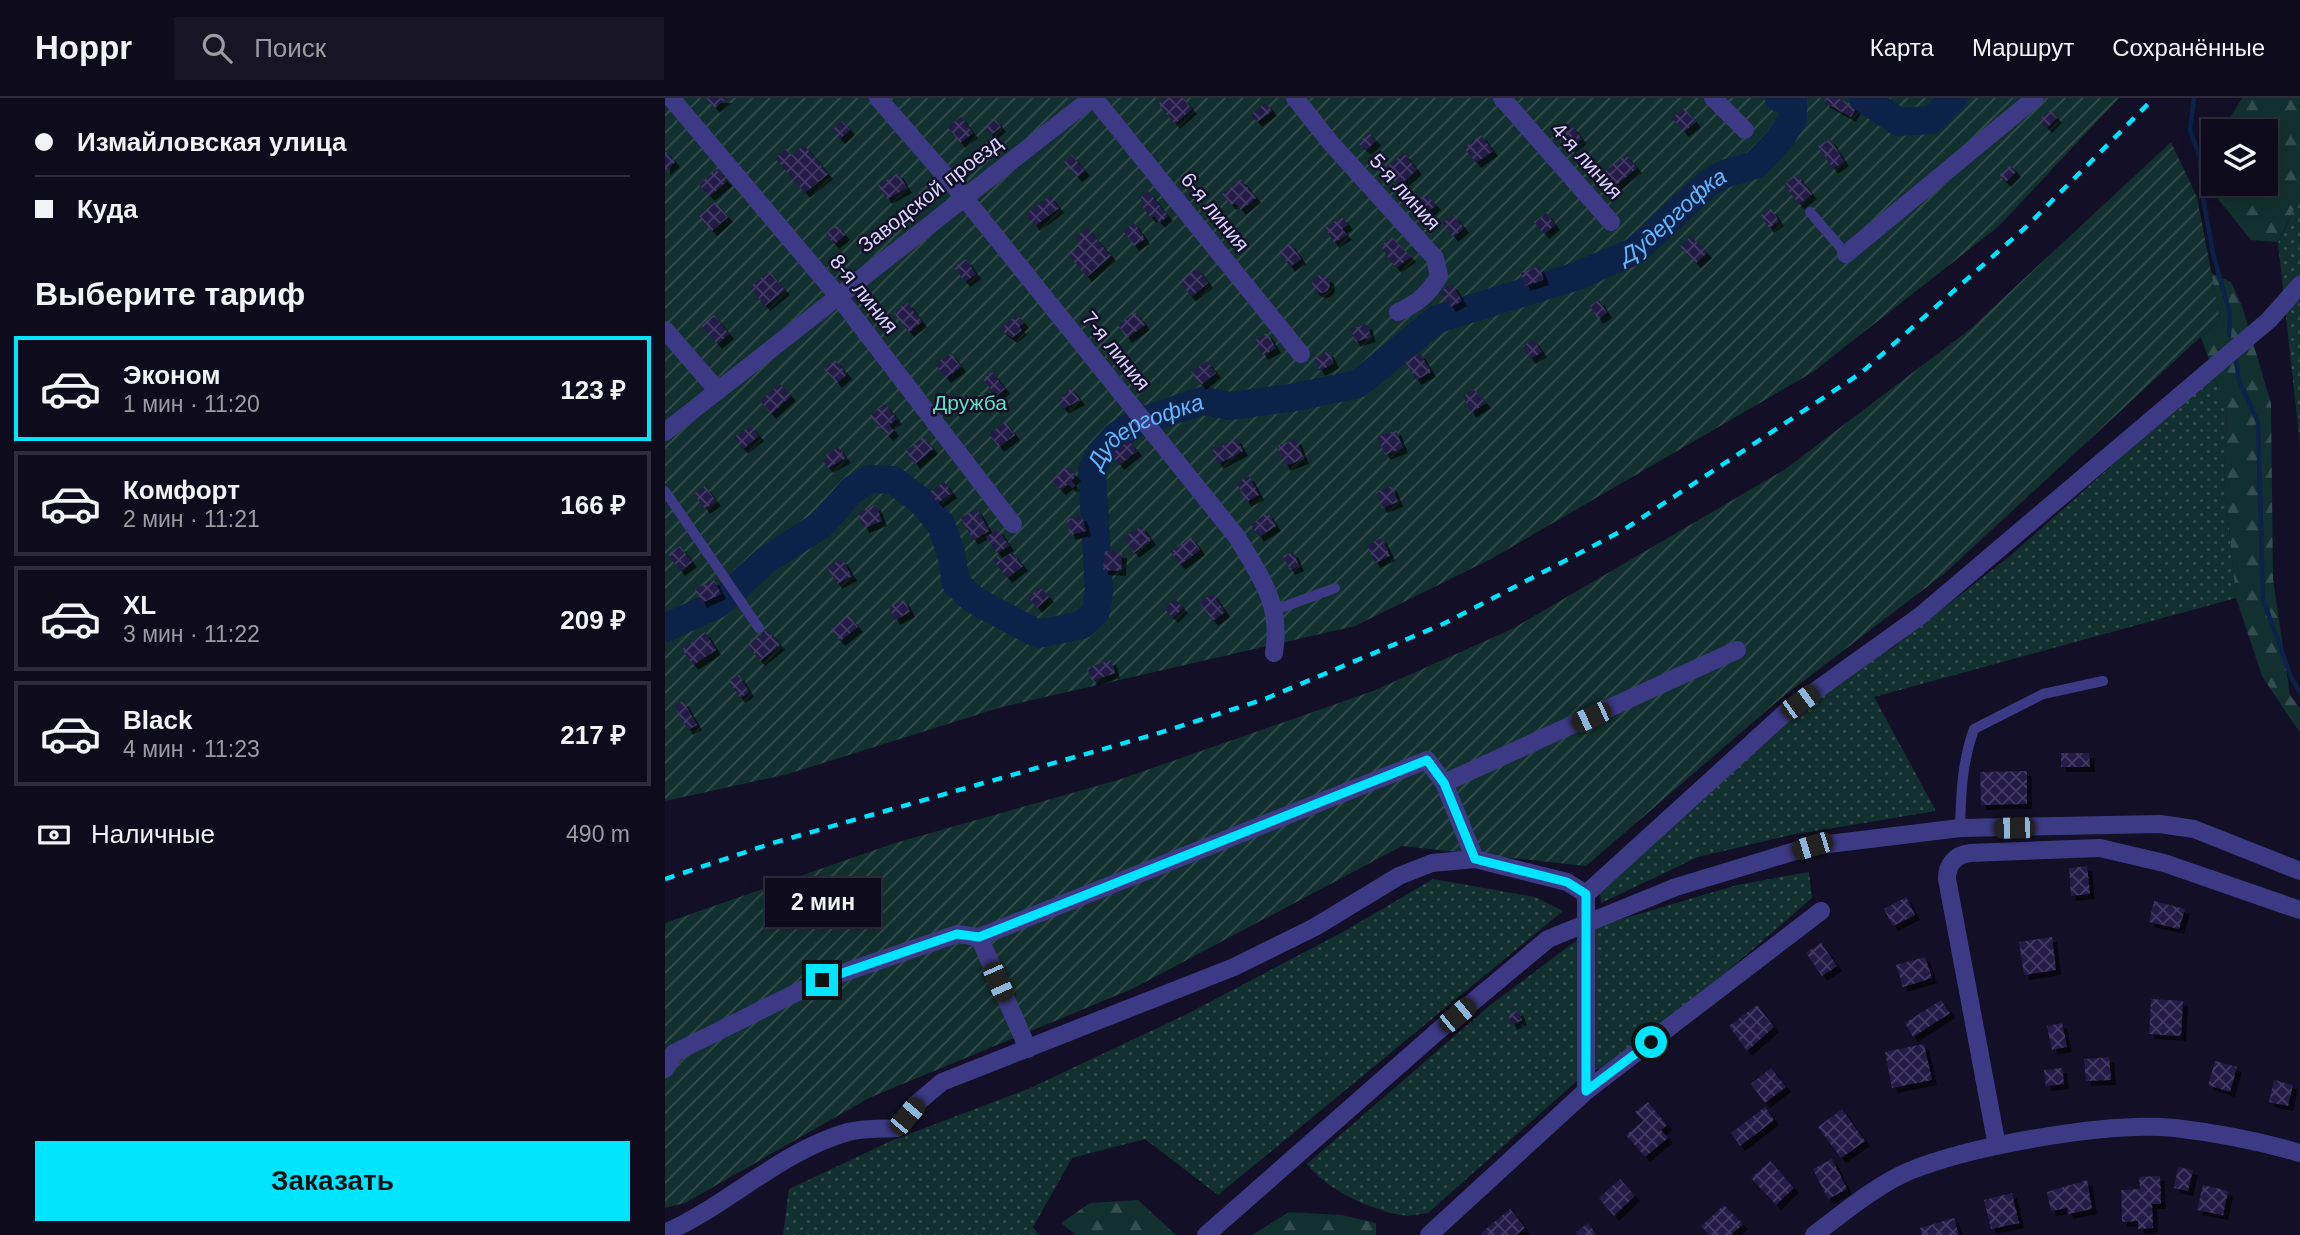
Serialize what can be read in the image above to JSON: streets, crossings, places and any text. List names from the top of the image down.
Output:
{
  "streets": {
    "street": [
      "4-я линия",
      "5-я линия",
      "Заводской проезд",
      "6-я линия",
      "8-я линия",
      "7-я линия"
    ]
  },
  "crossings": [
    ["Заводской проезд", "6-я линия"],
    ["Заводской проезд", "8-я линия"],
    ["Заводской проезд", "7-я линия"]
  ],
  "water": ["Дудергофка"],
  "parks": ["Дружба"],
  "page": {
    "header": "Hoppr",
    "search": "Поиск",
    "nav": ["Карта", "Маршрут", "Сохранённые"],
    "banner": ["Измайловская улица", "Куда"],
    "heading": "Выберите тариф",
    "list": [
      {
        "name": "Эконом",
        "note": "1 мин · 11:20",
        "value": "123 ₽"
      },
      {
        "name": "Комфорт",
        "note": "2 мин · 11:21",
        "value": "166 ₽"
      },
      {
        "name": "XL",
        "note": "3 мин · 11:22",
        "value": "209 ₽"
      },
      {
        "name": "Black",
        "note": "4 мин · 11:23",
        "value": "217 ₽"
      }
    ],
    "pay": ["Наличные", "490 m"],
    "bubble": "2 мин",
    "buttons": "Заказать"
  }
}
